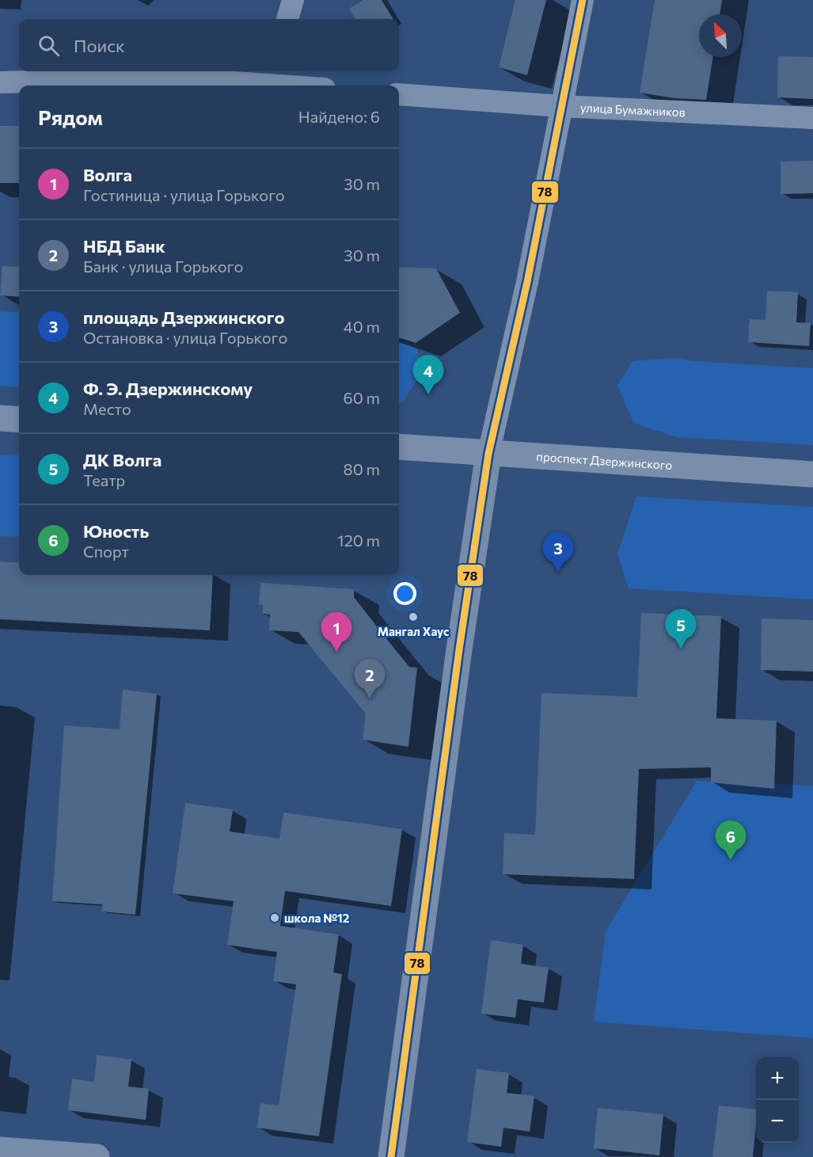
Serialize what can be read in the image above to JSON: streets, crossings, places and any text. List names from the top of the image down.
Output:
{
  "streets": {
    "main road": ["проспект Дзержинского"],
    "street": ["улица Бумажников"]
  },
  "places": ["Мангал Хаус", "школа №12"],
  "lines": ["transit line 78"],
  "north": "top left",
  "page": {
    "search": "Поиск",
    "heading": ["Рядом", "Найдено: 6"],
    "list": [
      {
        "mark": "1",
        "name": "Волга",
        "note": "Гостиница · улица Горького",
        "value": "30 m"
      },
      {
        "mark": "2",
        "name": "НБД Банк",
        "note": "Банк · улица Горького",
        "value": "30 m"
      },
      {
        "mark": "3",
        "name": "площадь Дзержинского",
        "note": "Остановка · улица Горького",
        "value": "40 m"
      },
      {
        "mark": "4",
        "name": "Ф. Э. Дзержинскому",
        "note": "Место",
        "value": "60 m"
      },
      {
        "mark": "5",
        "name": "ДК Волга",
        "note": "Театр",
        "value": "80 m"
      },
      {
        "mark": "6",
        "name": "Юность",
        "note": "Спорт",
        "value": "120 m"
      }
    ],
    "pins": [
      "4",
      "3",
      "5",
      "1",
      "2",
      "6"
    ],
    "map_buttons": ["+", "−"]
  }
}
